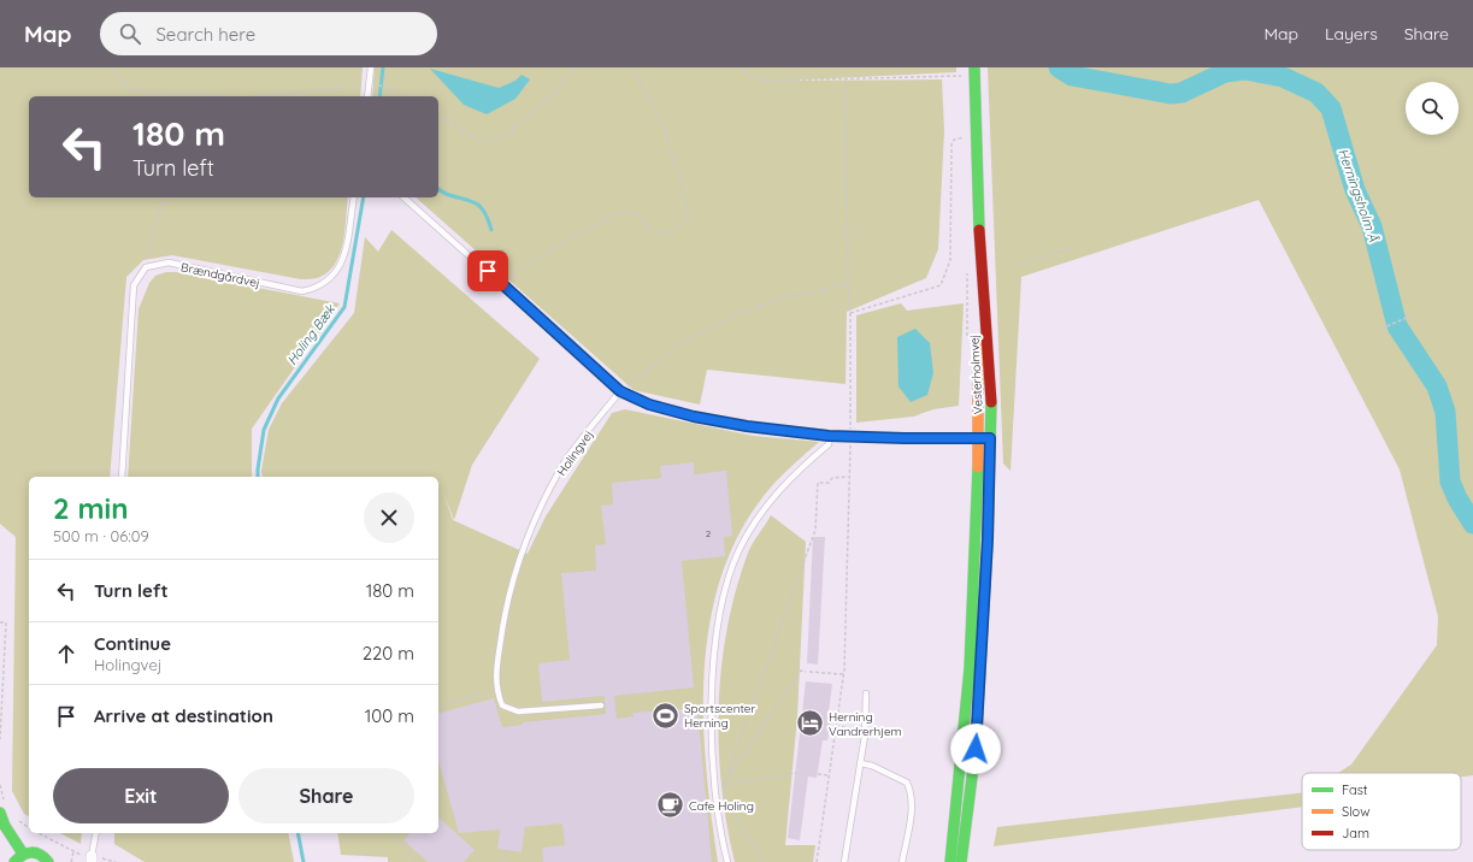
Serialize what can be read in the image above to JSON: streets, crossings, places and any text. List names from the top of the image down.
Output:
{
  "streets": {
    "street": ["Vesterholmvej"],
    "lane": ["Brændgårdvej", "Holingvej"]
  },
  "water": ["Herningsholm Å", "Holing Bæk"],
  "places": {
    "sports": ["Sportscenter Herning"],
    "hotel": ["Herning Vandrerhjem"],
    "cafe": ["Cafe Holing"]
  },
  "house_numbers": ["2"],
  "legend": ["Fast", "Slow", "Jam"],
  "page": {
    "header": "Map",
    "search": "Search here",
    "nav": ["Map", "Layers", "Share"],
    "turn": ["180 m", "Turn left"],
    "heading": ["2 min", "500 m · 06:09"],
    "list": [
      {
        "name": "Turn left",
        "value": "180 m"
      },
      {
        "name": "Continue",
        "note": "Holingvej",
        "value": "220 m"
      },
      {
        "name": "Arrive at destination",
        "value": "100 m"
      }
    ],
    "buttons": ["Exit", "Share"]
  }
}
